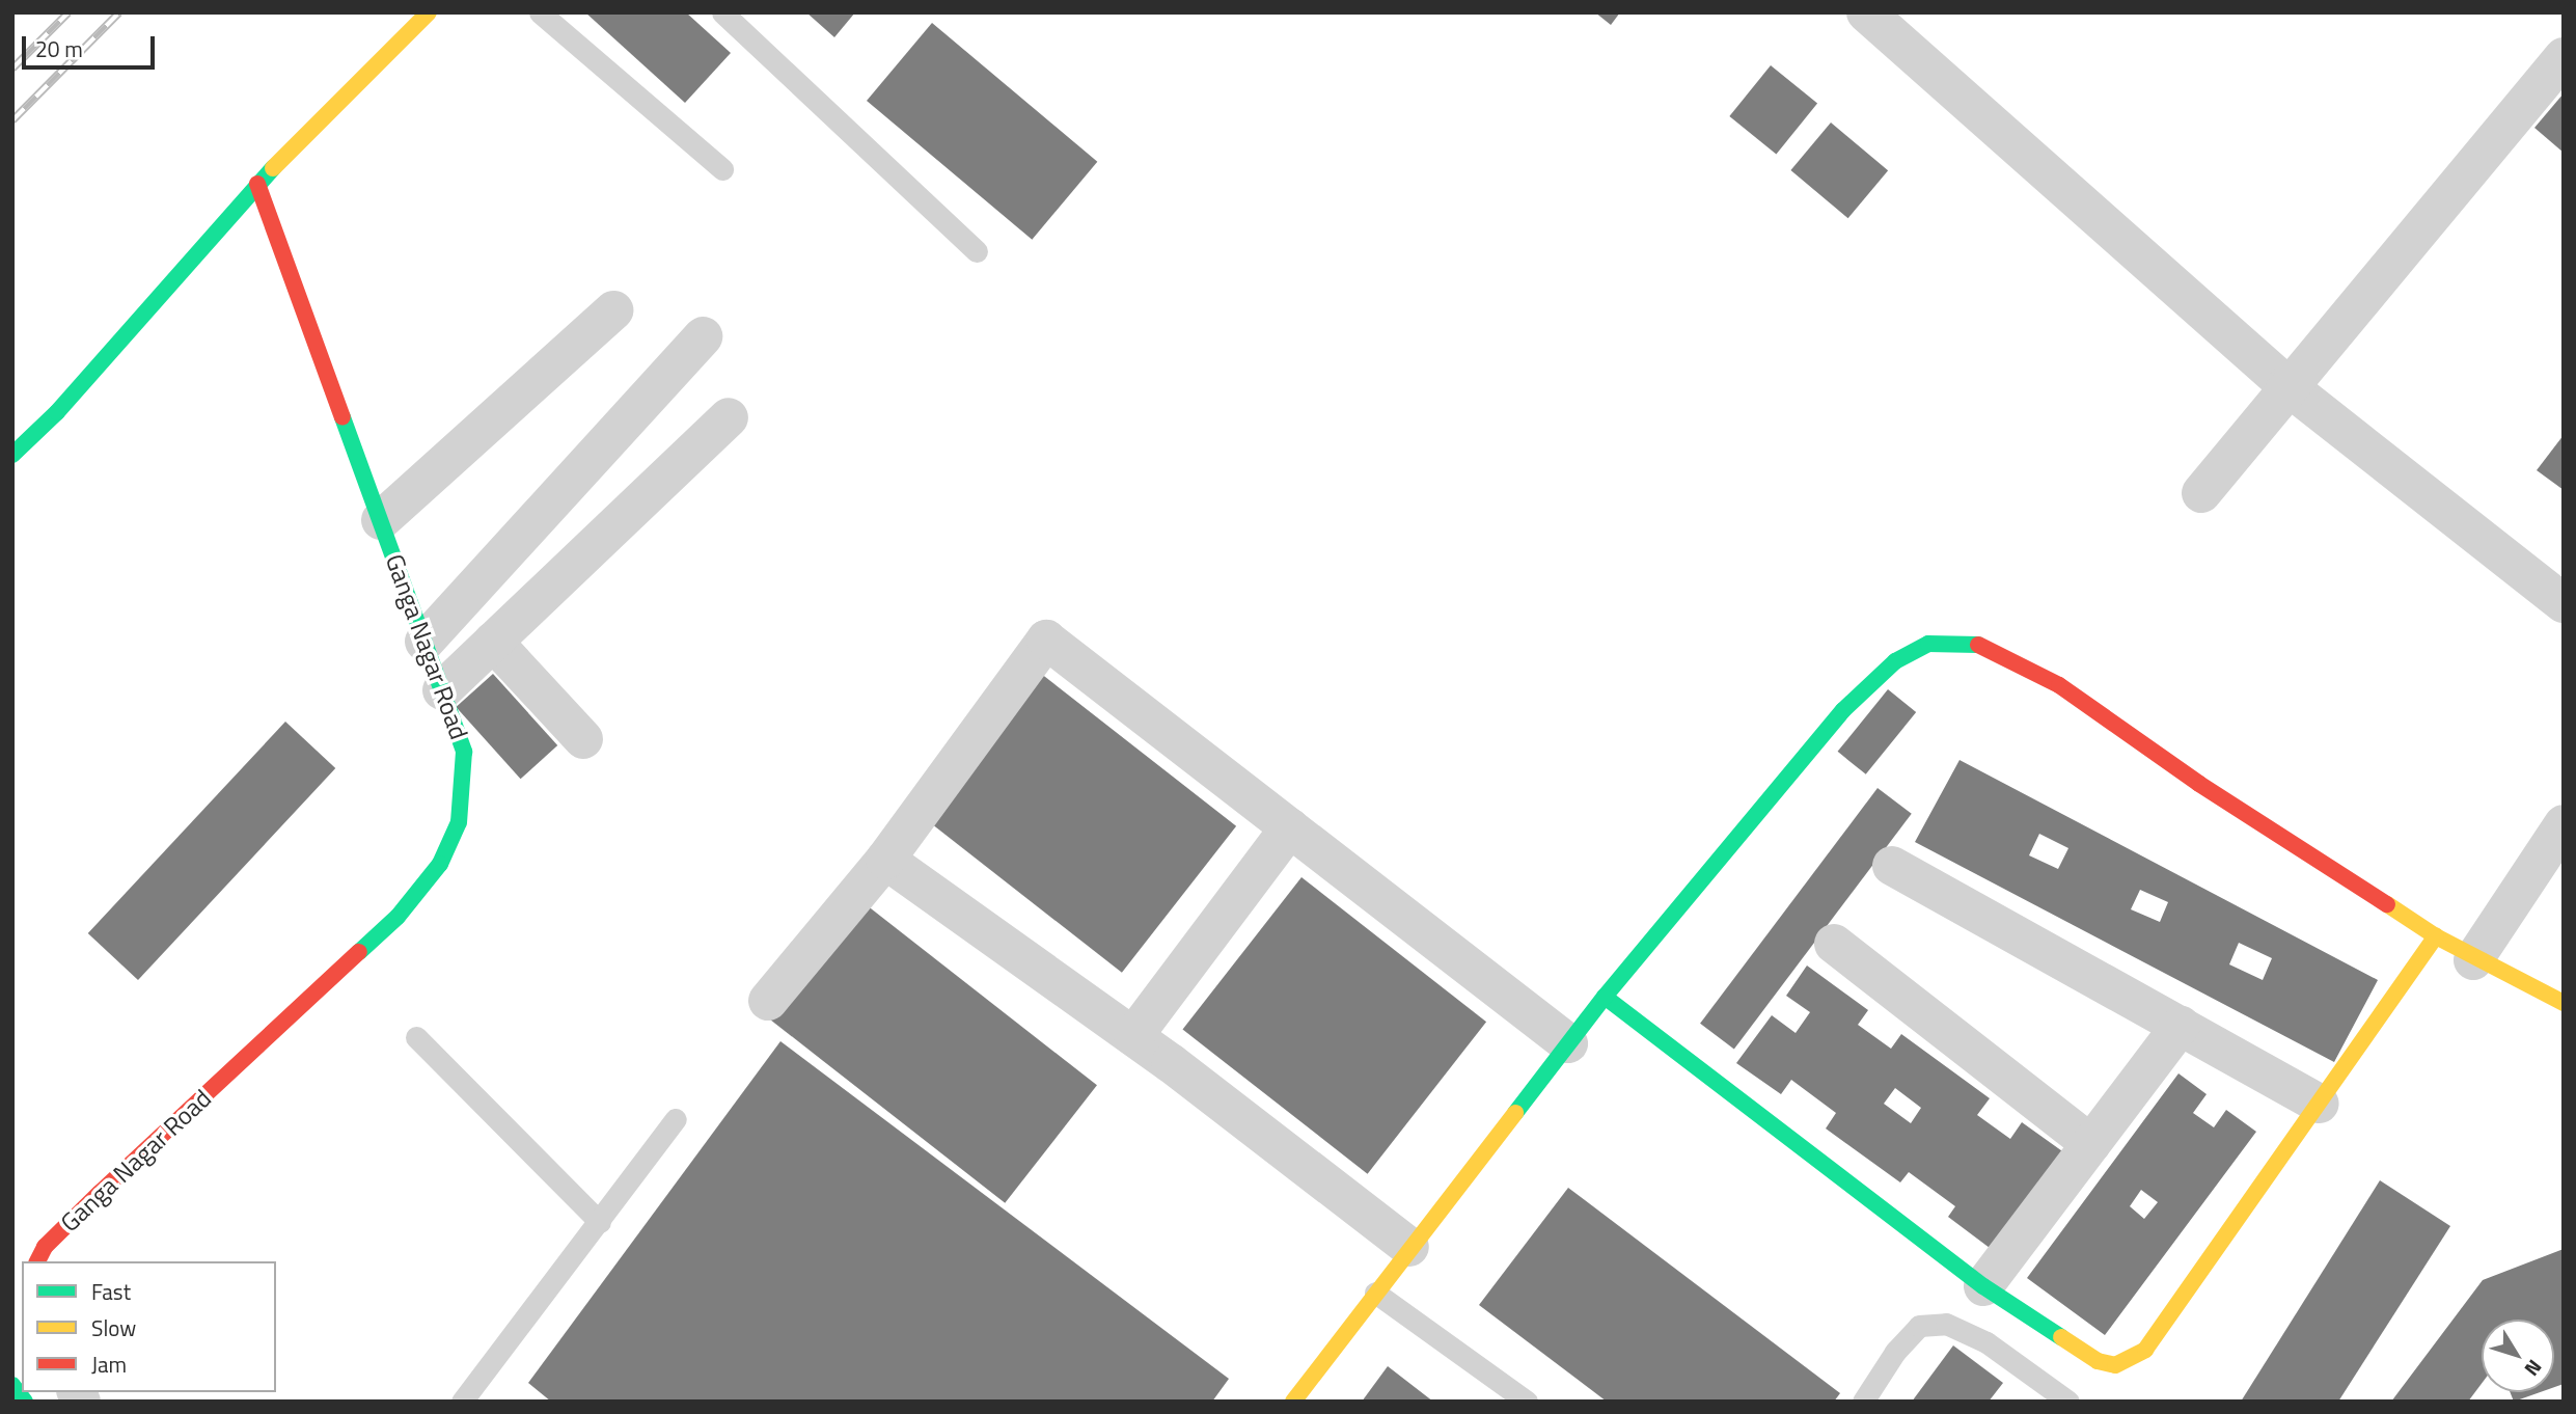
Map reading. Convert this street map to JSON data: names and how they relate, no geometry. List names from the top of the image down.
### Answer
{
  "streets": {
    "street": ["Ganga Nagar Road"]
  },
  "legend": ["Fast", "Slow", "Jam"],
  "scale_bar": "20 m",
  "north": "bottom right"
}
